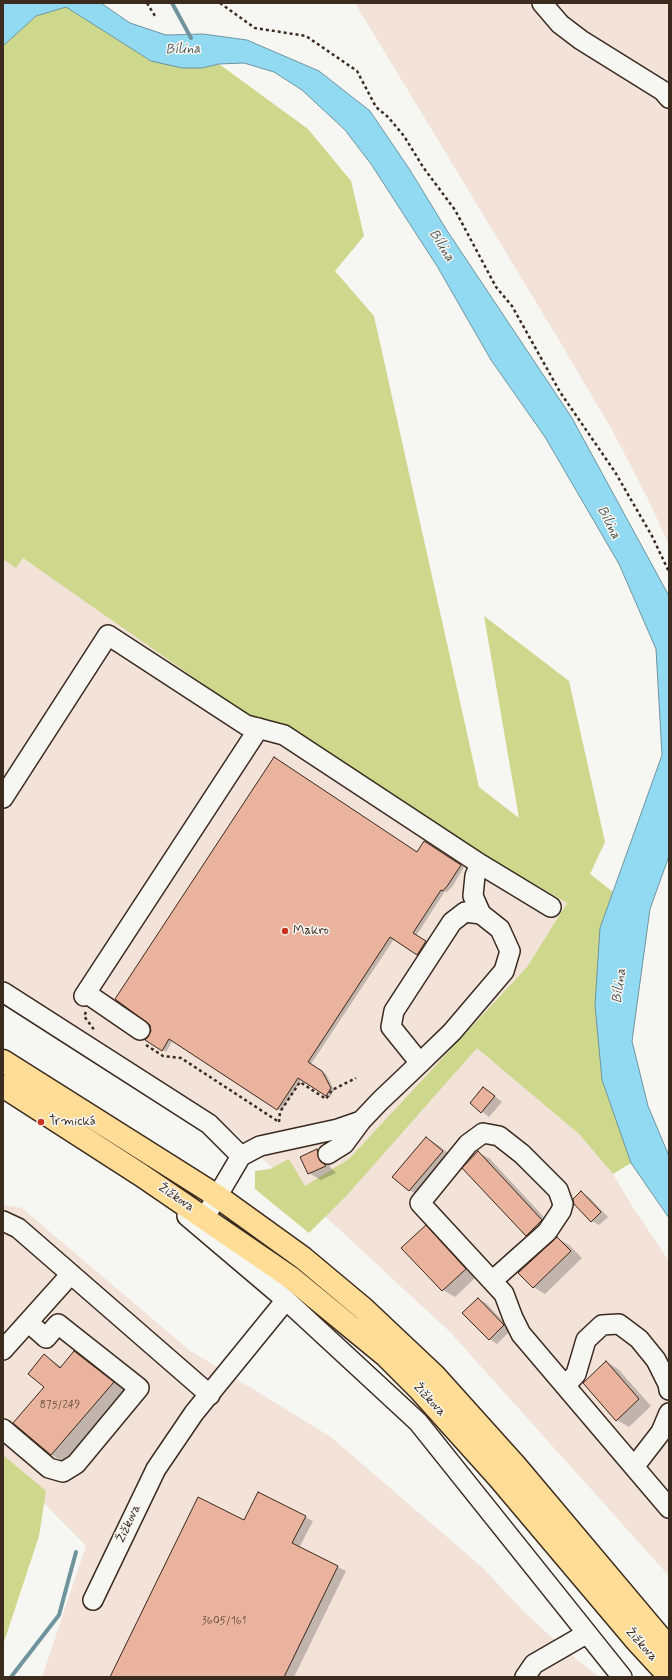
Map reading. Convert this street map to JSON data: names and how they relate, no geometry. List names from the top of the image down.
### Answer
{
  "streets": {
    "main road": ["Žižkova"]
  },
  "water": ["Bílina"],
  "places": ["Makro", "Trmická"],
  "house_numbers": ["875/249", "3605/161"]
}
